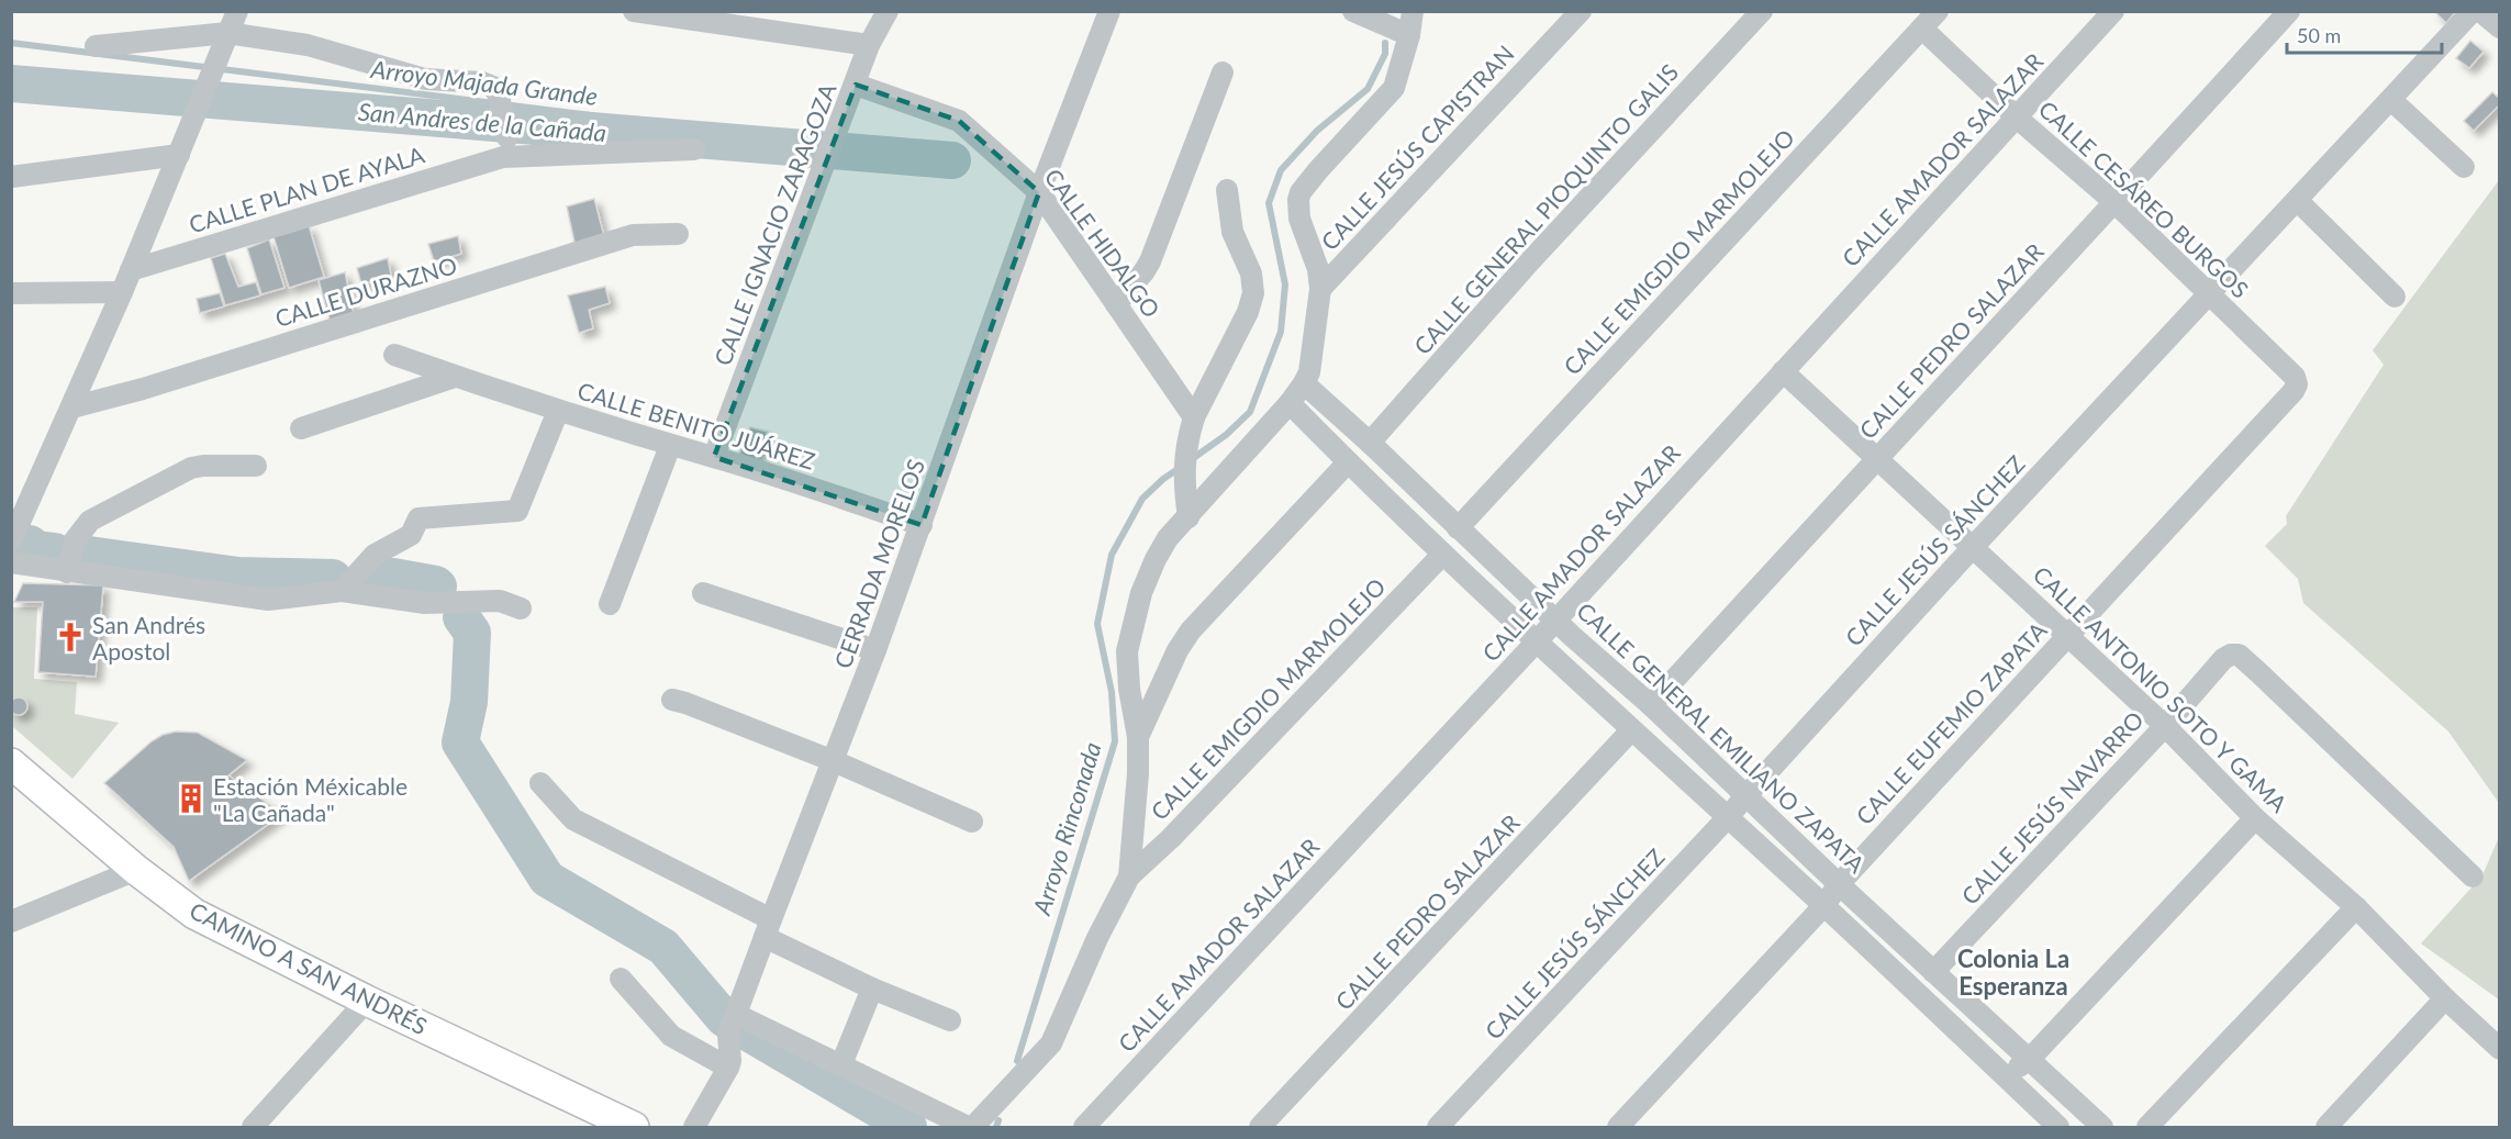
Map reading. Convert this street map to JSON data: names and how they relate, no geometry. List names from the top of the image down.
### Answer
{
  "streets": {
    "street": [
      "CALLE JESÚS CAPISTRAN",
      "CALLE AMADOR SALAZAR",
      "CALLE PLAN DE AYALA",
      "CALLE CESÁREO BURGOS",
      "CALLE GENERAL PIOQUINTO GALIS",
      "CALLE IGNACIO ZARAGOZA",
      "CALLE HIDALGO",
      "CALLE EMIGDIO MARMOLEJO",
      "CALLE DURAZNO",
      "CALLE PEDRO SALAZAR",
      "CALLE BENITO JUÁREZ",
      "CALLE JESÚS SÁNCHEZ",
      "CERRADA MORELOS",
      "CALLE ANTONIO SOTO Y GAMA",
      "CALLE EUFEMIO ZAPATA",
      "CALLE GENERAL EMILIANO ZAPATA",
      "CALLE JESÚS NAVARRO",
      "CAMINO A SAN ANDRÉS"
    ]
  },
  "crossings": [
    ["CALLE AMADOR SALAZAR", "CALLE CESÁREO BURGOS"],
    ["CALLE AMADOR SALAZAR", "CALLE ANTONIO SOTO Y GAMA"],
    ["CALLE AMADOR SALAZAR", "CALLE GENERAL EMILIANO ZAPATA"],
    ["CALLE CESÁREO BURGOS", "CALLE EMIGDIO MARMOLEJO"],
    ["CALLE CESÁREO BURGOS", "CALLE PEDRO SALAZAR"],
    ["CALLE CESÁREO BURGOS", "CALLE JESÚS SÁNCHEZ"],
    ["CALLE CESÁREO BURGOS", "CALLE EUFEMIO ZAPATA"],
    ["CALLE GENERAL PIOQUINTO GALIS", "CALLE GENERAL EMILIANO ZAPATA"],
    ["CALLE IGNACIO ZARAGOZA", "CALLE HIDALGO"],
    ["CALLE IGNACIO ZARAGOZA", "CALLE BENITO JUÁREZ"],
    ["CALLE HIDALGO", "CERRADA MORELOS"],
    ["CALLE EMIGDIO MARMOLEJO", "CALLE GENERAL EMILIANO ZAPATA"],
    ["CALLE PEDRO SALAZAR", "CALLE ANTONIO SOTO Y GAMA"],
    ["CALLE PEDRO SALAZAR", "CALLE GENERAL EMILIANO ZAPATA"],
    ["CALLE BENITO JUÁREZ", "CERRADA MORELOS"],
    ["CALLE JESÚS SÁNCHEZ", "CALLE ANTONIO SOTO Y GAMA"],
    ["CALLE JESÚS SÁNCHEZ", "CALLE GENERAL EMILIANO ZAPATA"],
    ["CALLE ANTONIO SOTO Y GAMA", "CALLE EUFEMIO ZAPATA"],
    ["CALLE ANTONIO SOTO Y GAMA", "CALLE JESÚS NAVARRO"],
    ["CALLE EUFEMIO ZAPATA", "CALLE GENERAL EMILIANO ZAPATA"],
    ["CALLE GENERAL EMILIANO ZAPATA", "CALLE JESÚS NAVARRO"]
  ],
  "districts": ["Colonia La Esperanza"],
  "water": ["Arroyo Majada Grande", "San Andres de la Cañada", "Arroyo Rinconada"],
  "places": {
    "church": ["San Andrés Apostol"],
    "building": ["Estación Méxicable \"La Cañada\""]
  },
  "scale_bar": "50 m"
}
